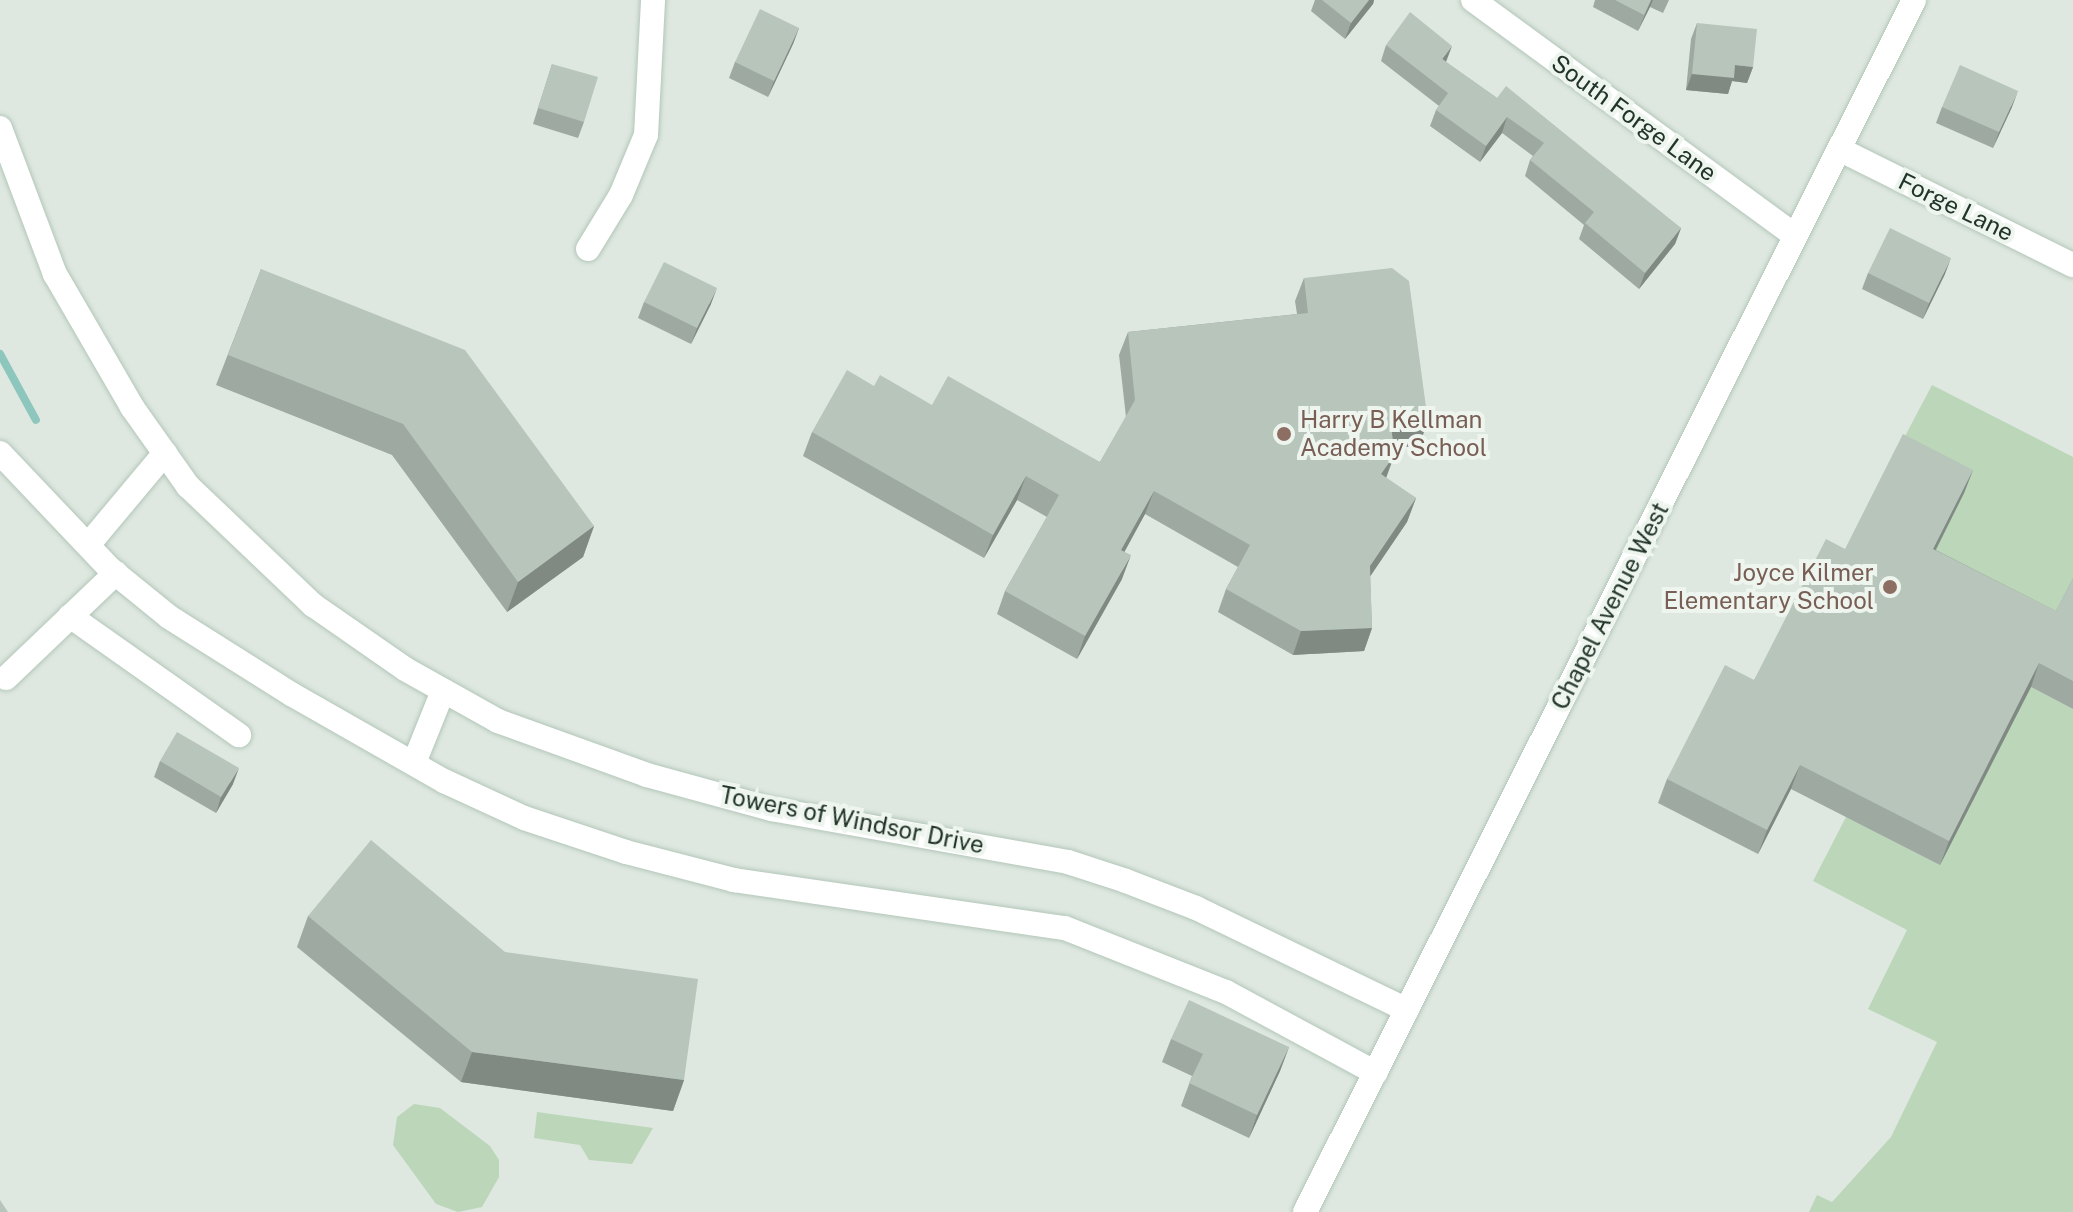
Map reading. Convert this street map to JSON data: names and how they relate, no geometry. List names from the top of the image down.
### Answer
{
  "streets": {
    "street": [
      "South Forge Lane",
      "Forge Lane",
      "Chapel Avenue West",
      "Towers of Windsor Drive"
    ]
  },
  "crossings": [
    ["South Forge Lane", "Chapel Avenue West"],
    ["Forge Lane", "Chapel Avenue West"],
    ["Chapel Avenue West", "Towers of Windsor Drive"]
  ],
  "places": ["Harry B Kellman Academy School", "Joyce Kilmer Elementary School"]
}
